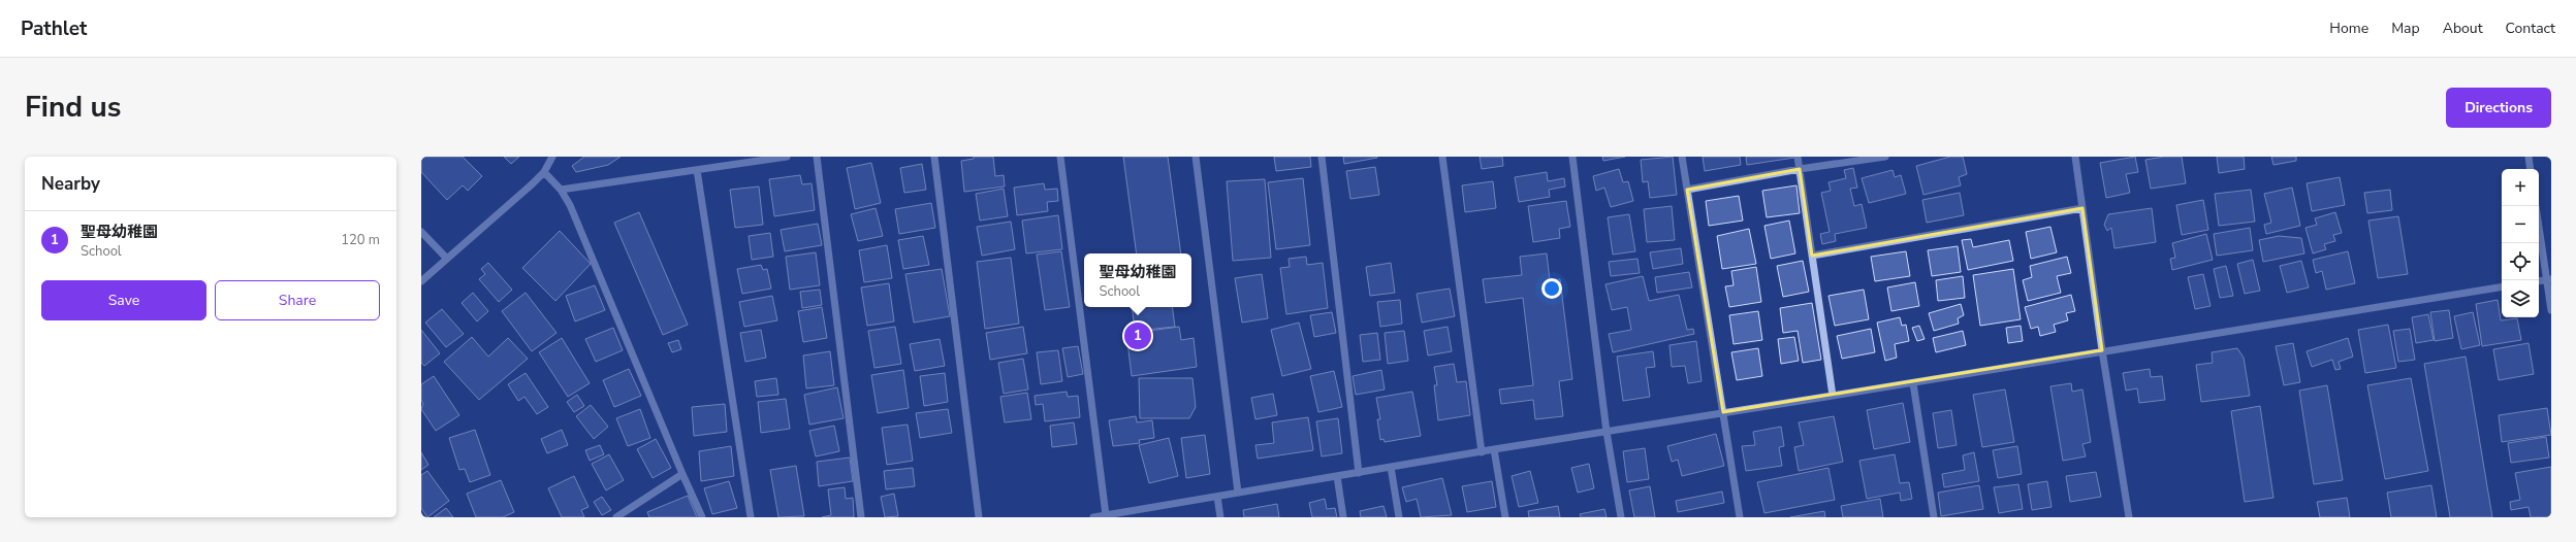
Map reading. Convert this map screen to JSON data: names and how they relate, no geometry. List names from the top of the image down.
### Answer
{
  "page": {
    "header": "Pathlet",
    "nav": [
      "Home",
      "Map",
      "About",
      "Contact"
    ],
    "title": "Find us",
    "buttons": [
      "Directions",
      ["Save", "Share"]
    ],
    "heading": "Nearby",
    "map_buttons": ["+", "−"],
    "list": [
      {
        "mark": "1",
        "name": "聖母幼稚園",
        "note": "School",
        "value": "120 m"
      }
    ],
    "popup": ["聖母幼稚園", "School"],
    "pins": "1"
  }
}
